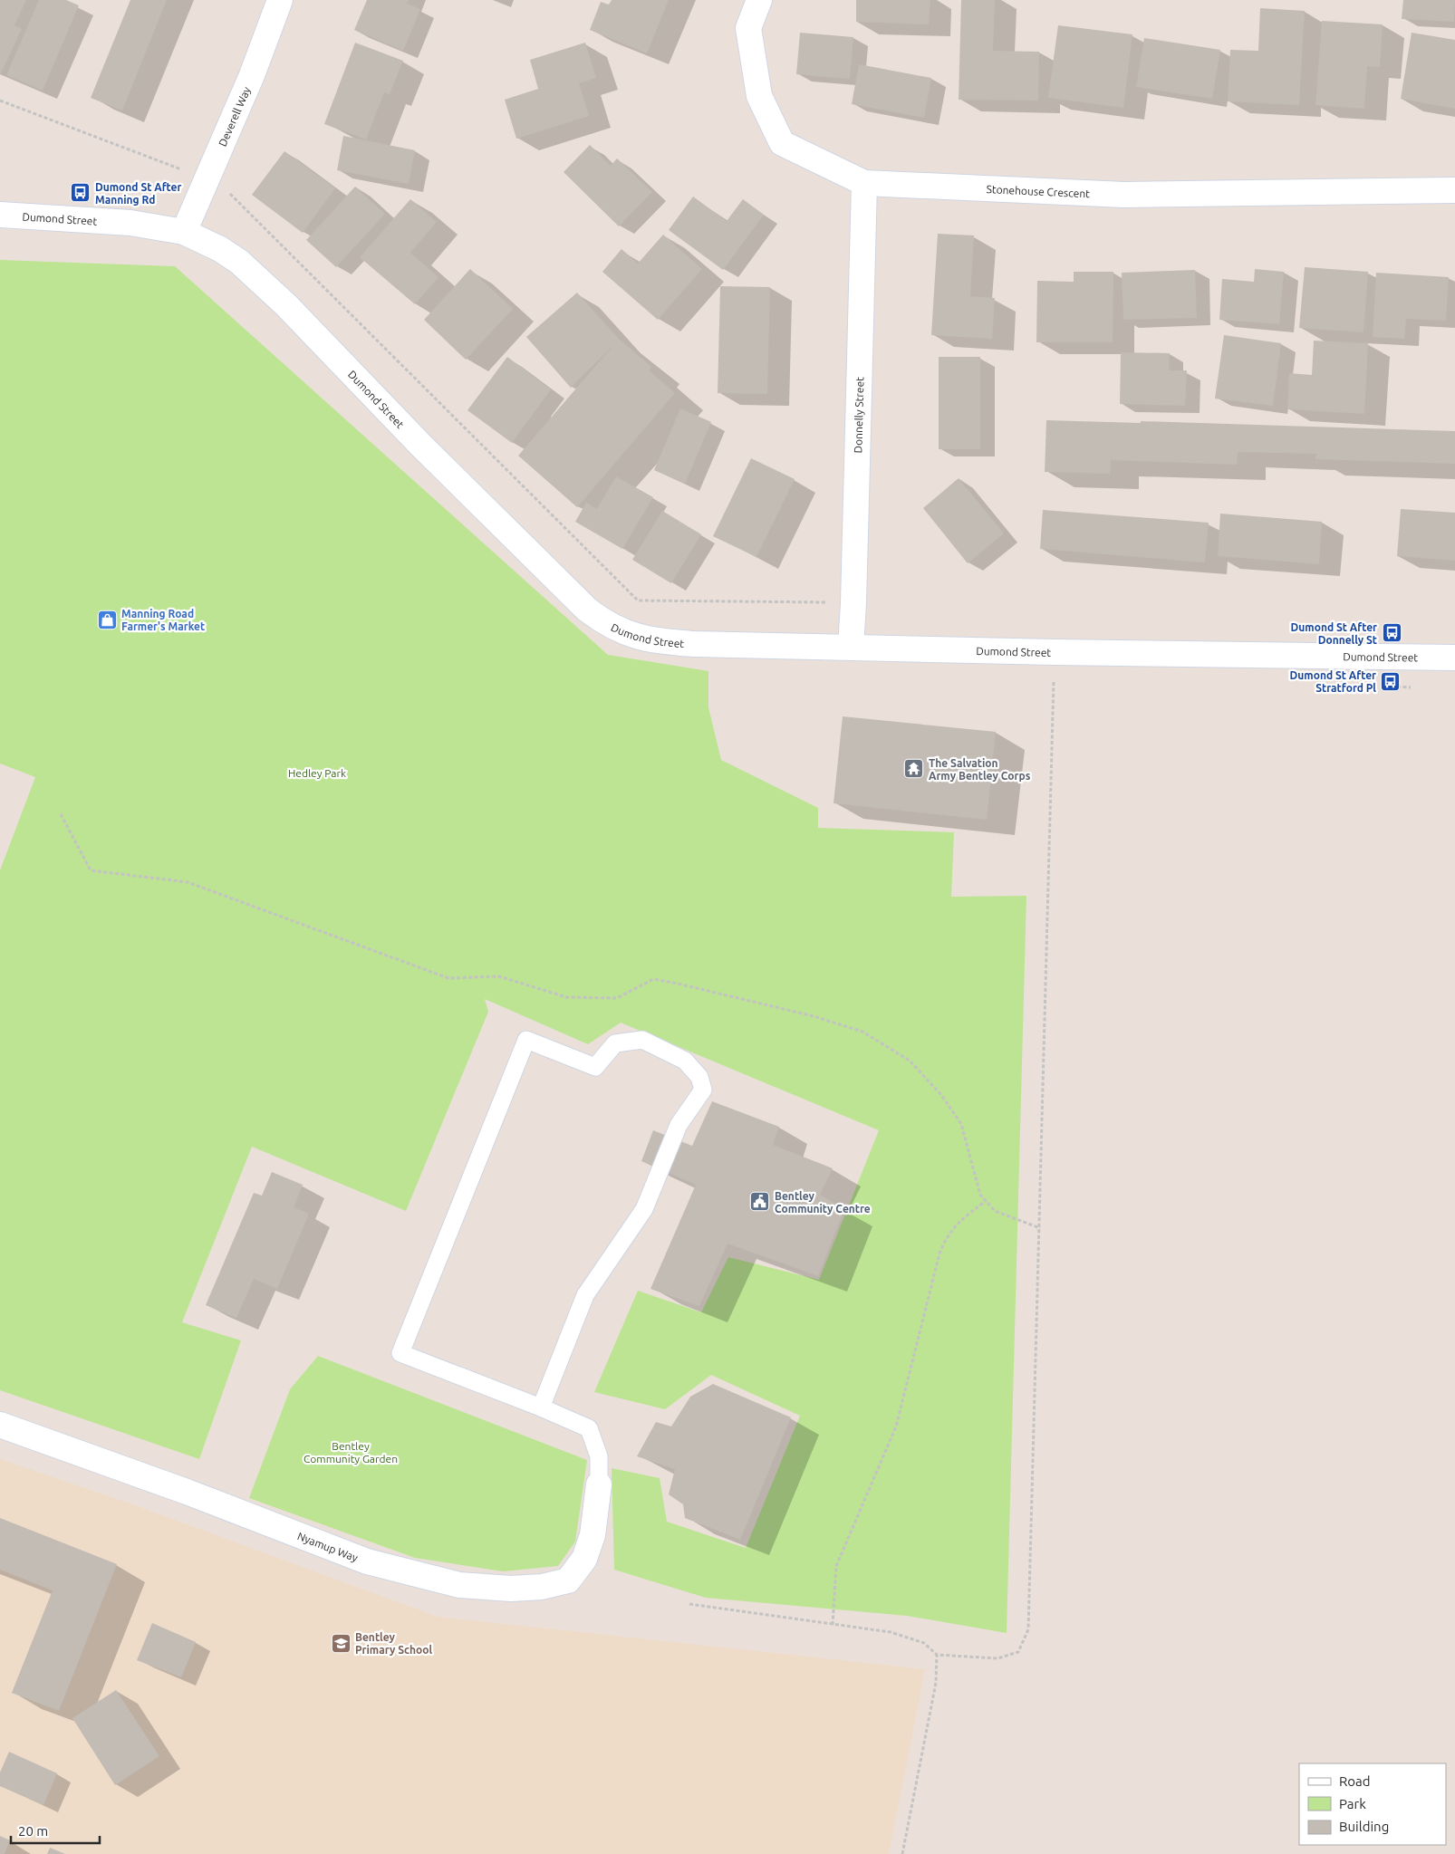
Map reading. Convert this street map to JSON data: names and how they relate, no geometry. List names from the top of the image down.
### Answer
{
  "streets": {
    "street": [
      "Deverell Way",
      "Stonehouse Crescent",
      "Dumond Street",
      "Donnelly Street",
      "Nyamup Way"
    ]
  },
  "crossings": [
    ["Deverell Way", "Dumond Street"],
    ["Stonehouse Crescent", "Donnelly Street"],
    ["Dumond Street", "Donnelly Street"]
  ],
  "parks": ["Hedley Park", "Bentley Community Garden"],
  "places": {
    "bus stop": ["Dumond St After Manning Rd", "Dumond St After Donnelly St", "Dumond St After Stratford Pl"],
    "shop": ["Manning Road Farmer's Market"],
    "temple": ["The Salvation Army Bentley Corps"],
    "public building": ["Bentley Community Centre"],
    "school or university": ["Bentley Primary School"]
  },
  "legend": ["Road", "Park", "Building"],
  "scale_bar": "20 m"
}
